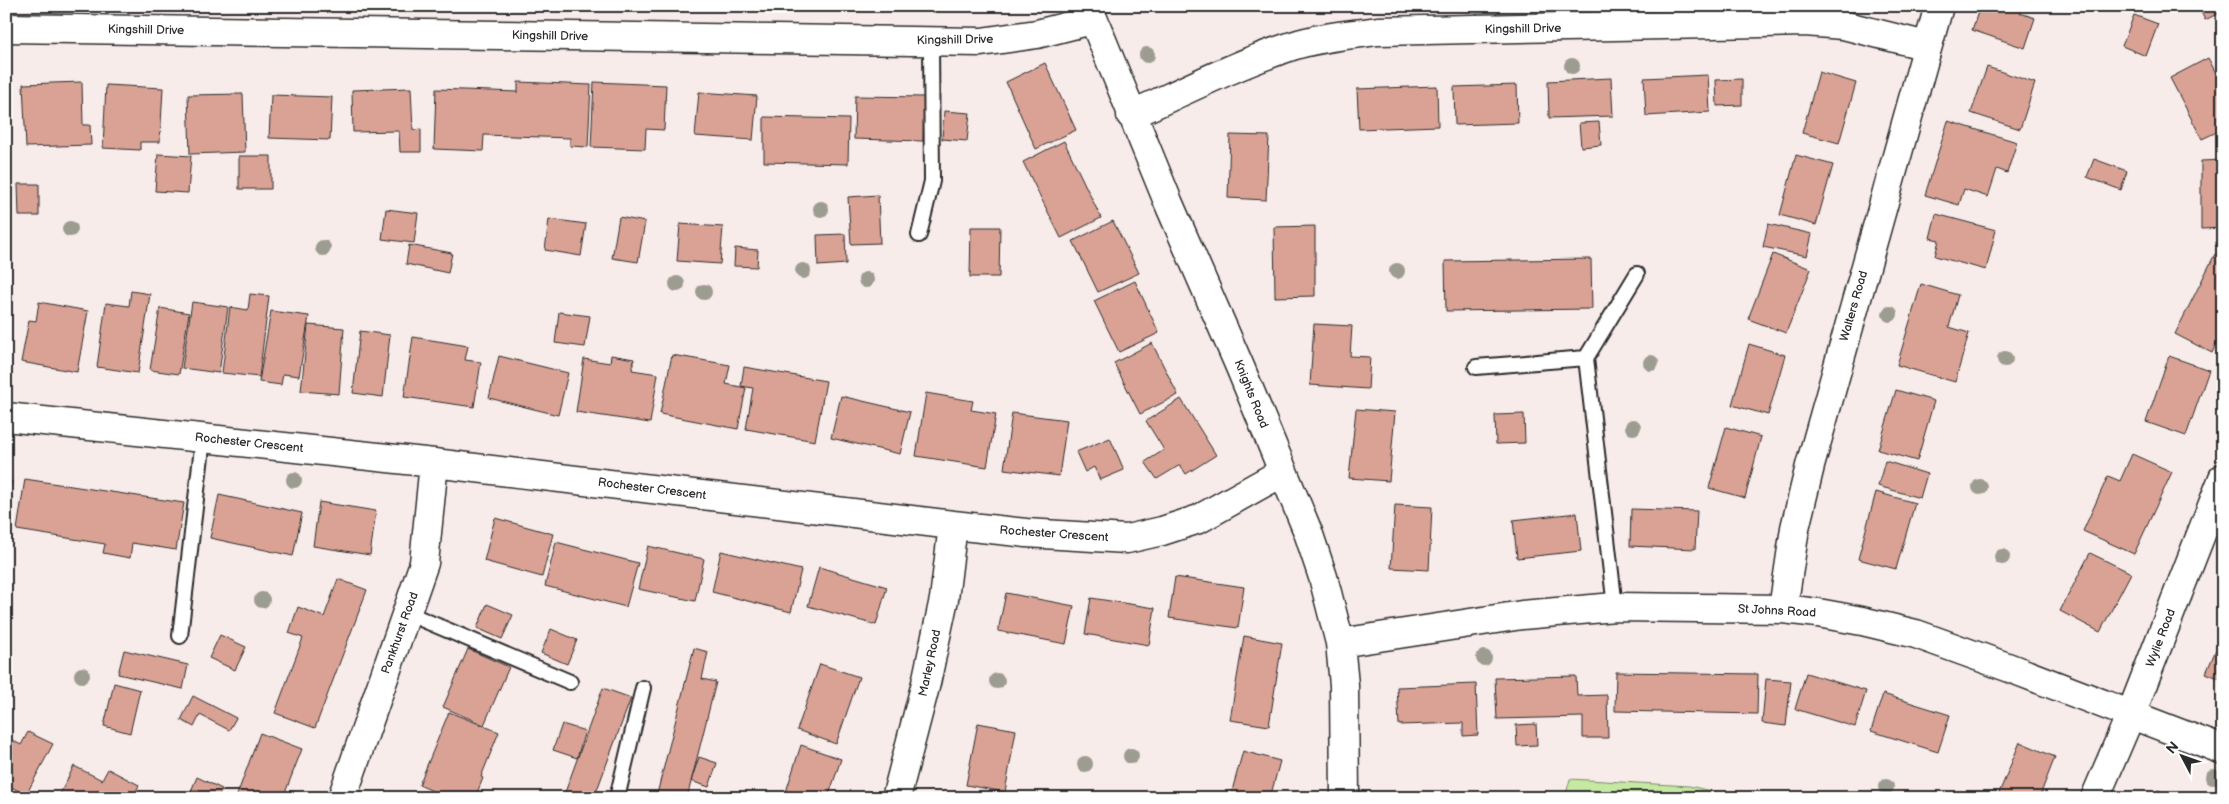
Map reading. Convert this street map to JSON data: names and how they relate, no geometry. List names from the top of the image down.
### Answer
{
  "streets": {
    "street": [
      "Kingshill Drive",
      "Walters Road",
      "Knights Road",
      "Rochester Crescent",
      "St Johns Road",
      "Pankhurst Road",
      "Wylie Road",
      "Marley Road"
    ]
  },
  "crossings": [
    ["Kingshill Drive", "Walters Road"],
    ["Kingshill Drive", "Knights Road"],
    ["Walters Road", "St Johns Road"],
    ["Knights Road", "Rochester Crescent"],
    ["Knights Road", "St Johns Road"],
    ["Rochester Crescent", "Pankhurst Road"],
    ["Rochester Crescent", "Marley Road"],
    ["St Johns Road", "Wylie Road"]
  ],
  "north": "top left"
}
